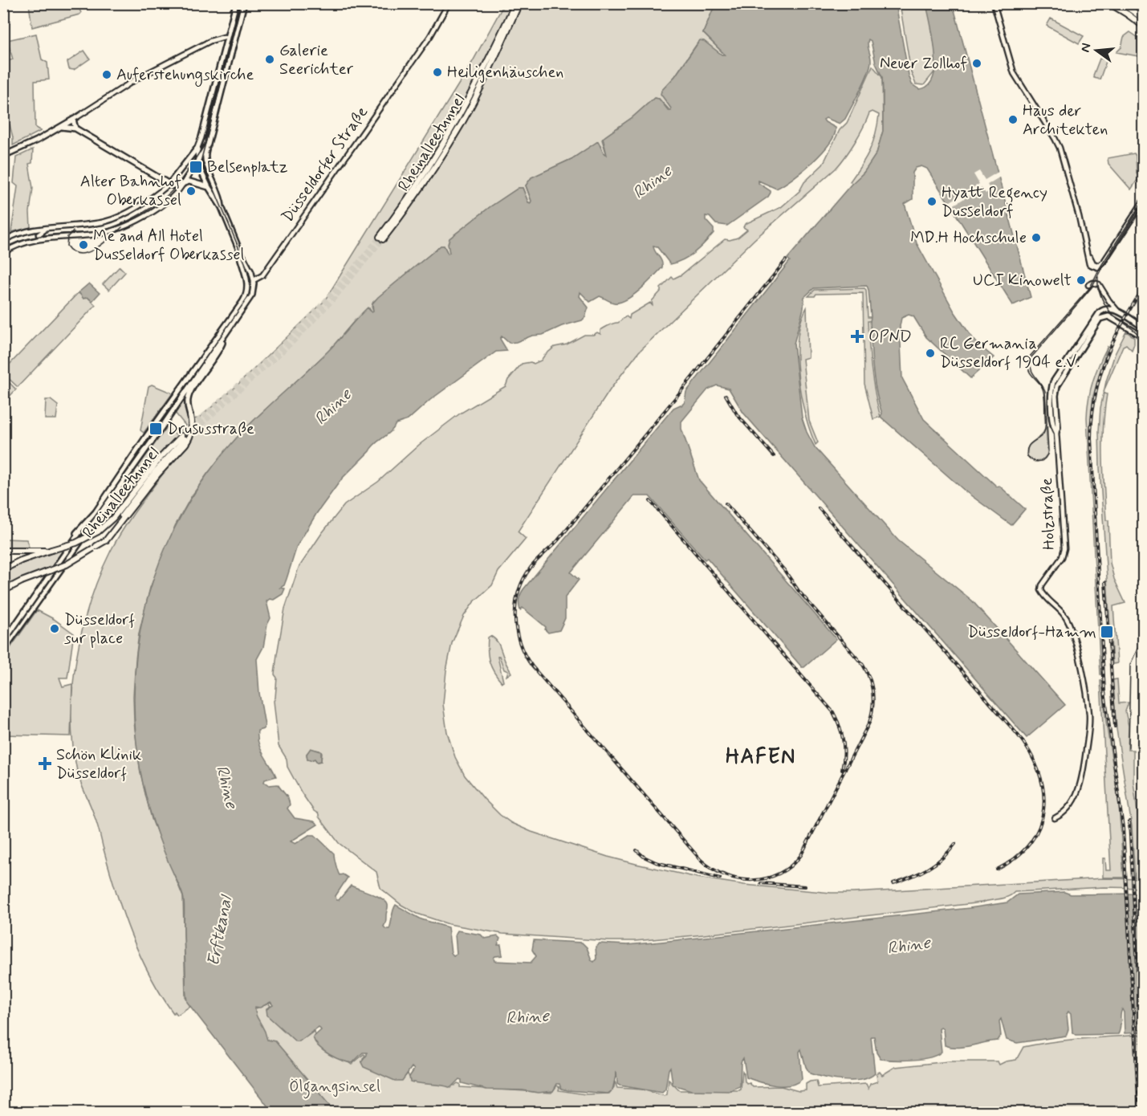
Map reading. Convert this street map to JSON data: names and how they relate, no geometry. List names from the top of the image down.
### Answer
{
  "streets": {
    "main road": ["Rheinalleetunnel", "Düsseldorfer Straße", "Holzstraße"]
  },
  "districts": ["HAFEN"],
  "water": ["Rhine", "Erftkanal"],
  "parks": ["Ölgangsinsel"],
  "places": {
    "other": [
      "Galerie Seerichter",
      "Neuer Zollhof",
      "Heiligenhäuschen",
      "Auferstehungskirche",
      "Haus der Architekten",
      "Alter Bahnhof Oberkassel",
      "Hyatt Regency Dusseldorf",
      "MD.H Hochschule",
      "Me and All Hotel Dusseldorf Oberkassel",
      "UCI Kinowelt",
      "RC Germania Düsseldorf 1904 e.V.",
      "Düsseldorf sur place"
    ],
    "transit": ["Belsenplatz", "Drususstraße", "Düsseldorf-Hamm"],
    "health": ["OPND", "Schön Klinik Düsseldorf"]
  },
  "north": "left"
}
